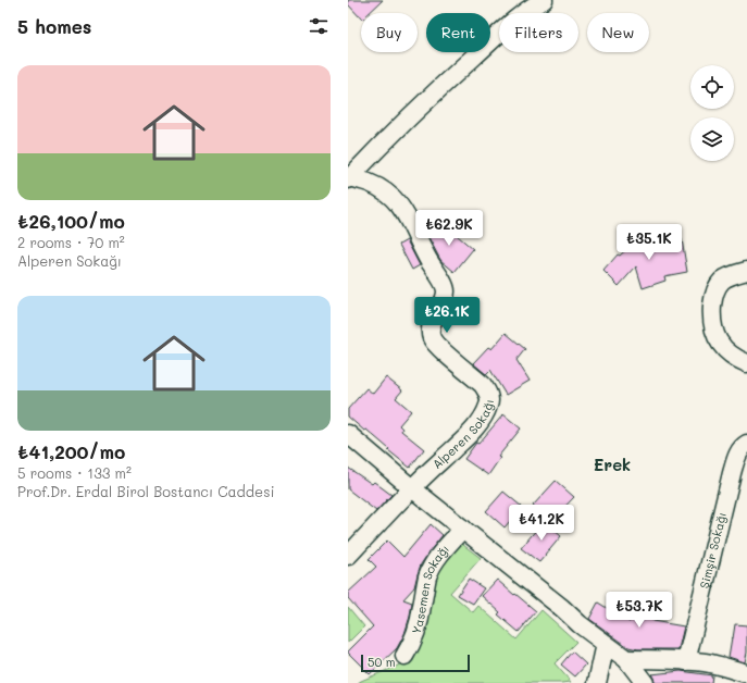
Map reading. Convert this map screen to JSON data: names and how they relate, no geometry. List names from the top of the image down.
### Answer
{
  "streets": {
    "street": ["Alperen Sokağı", "Şimşir Sokağı", "Yasemen Sokağı"]
  },
  "districts": ["Erek"],
  "scale_bar": "50 m",
  "page": {
    "heading": "5 homes",
    "chip": [
      "Buy",
      "Rent",
      "Filters",
      "New"
    ],
    "list": [
      {
        "name": "₺26,100/mo",
        "note": "2 rooms · 70 m² · Alperen Sokağı"
      },
      {
        "name": "₺41,200/mo",
        "note": "5 rooms · 133 m² · Prof.Dr. Erdal Birol Bostancı Caddesi"
      }
    ],
    "price": [
      "₺62.9K",
      "₺35.1K",
      "₺26.1K",
      "₺41.2K",
      "₺53.7K"
    ],
    "scale": "50 m"
  }
}
